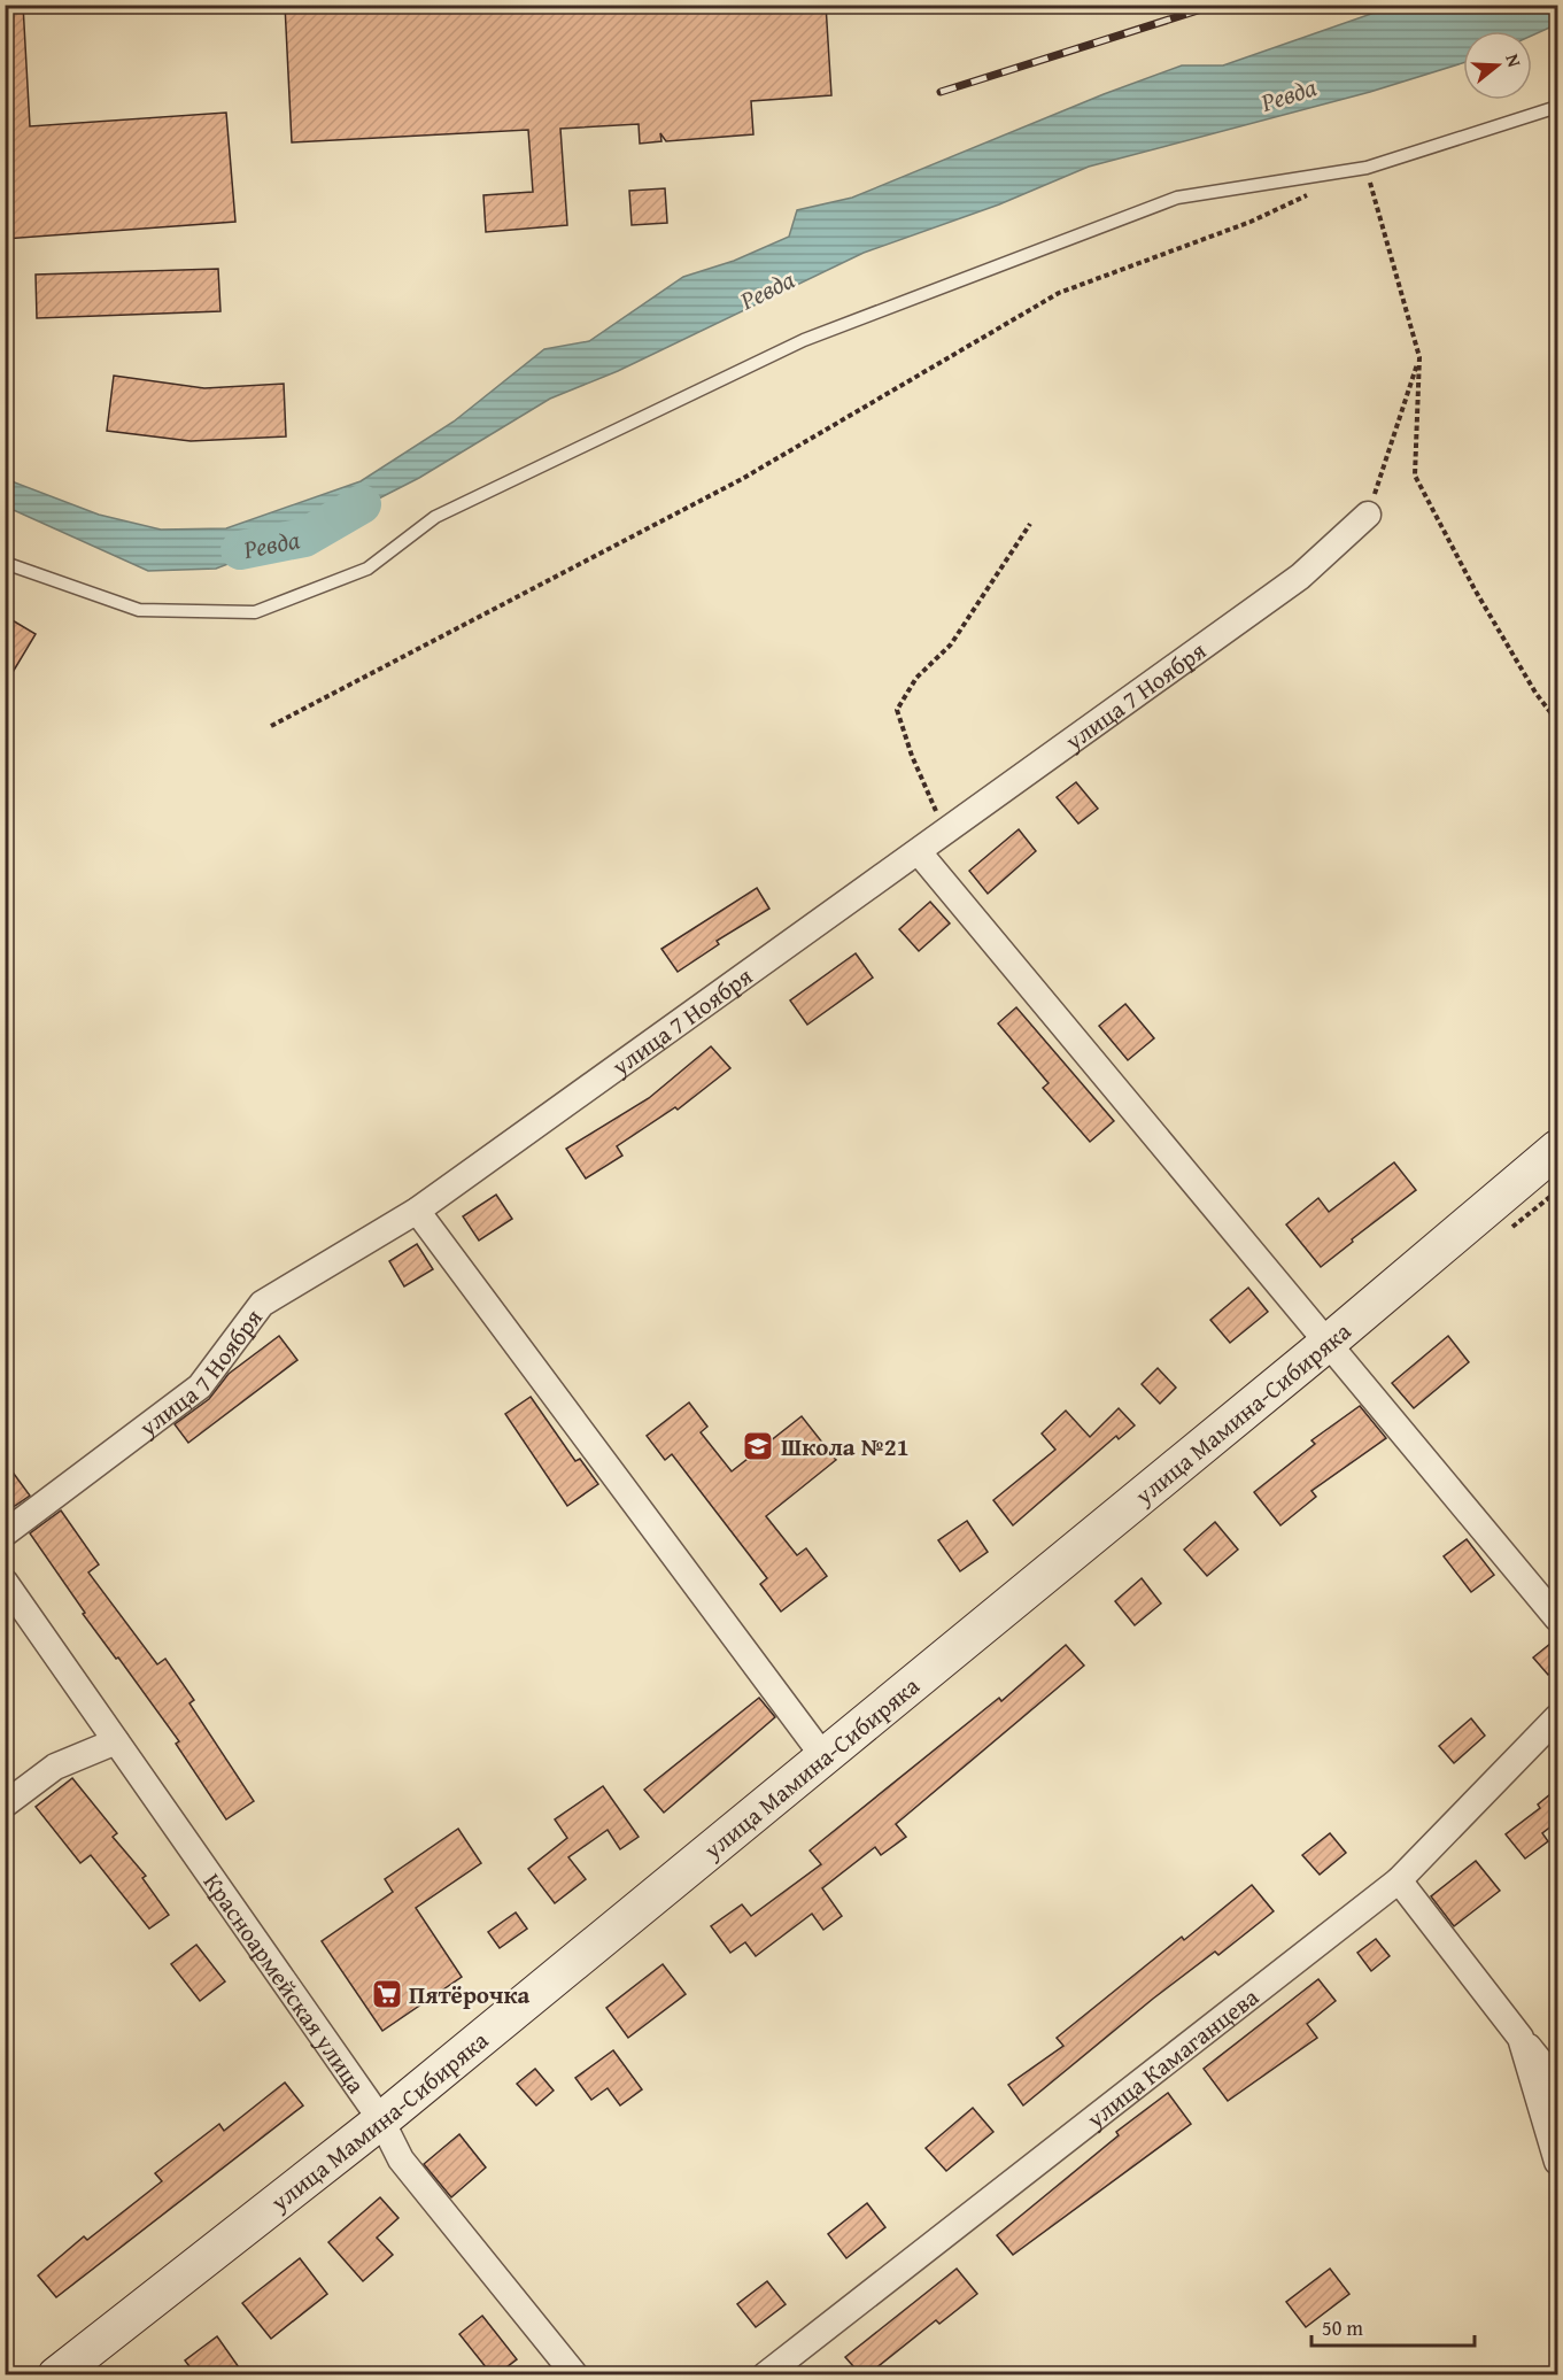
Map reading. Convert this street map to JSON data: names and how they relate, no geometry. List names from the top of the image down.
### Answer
{
  "streets": {
    "street": [
      "улица 7 Ноября",
      "улица Мамина-Сибиряка",
      "Красноармейская улица",
      "улица Камаганцева"
    ]
  },
  "crossings": [
    ["улица Мамина-Сибиряка", "Красноармейская улица"]
  ],
  "water": ["Ревда"],
  "places": {
    "school or university": ["Школа №21"],
    "supermarket": ["Пятёрочка"]
  },
  "scale_bar": "50 m",
  "north": "right"
}
